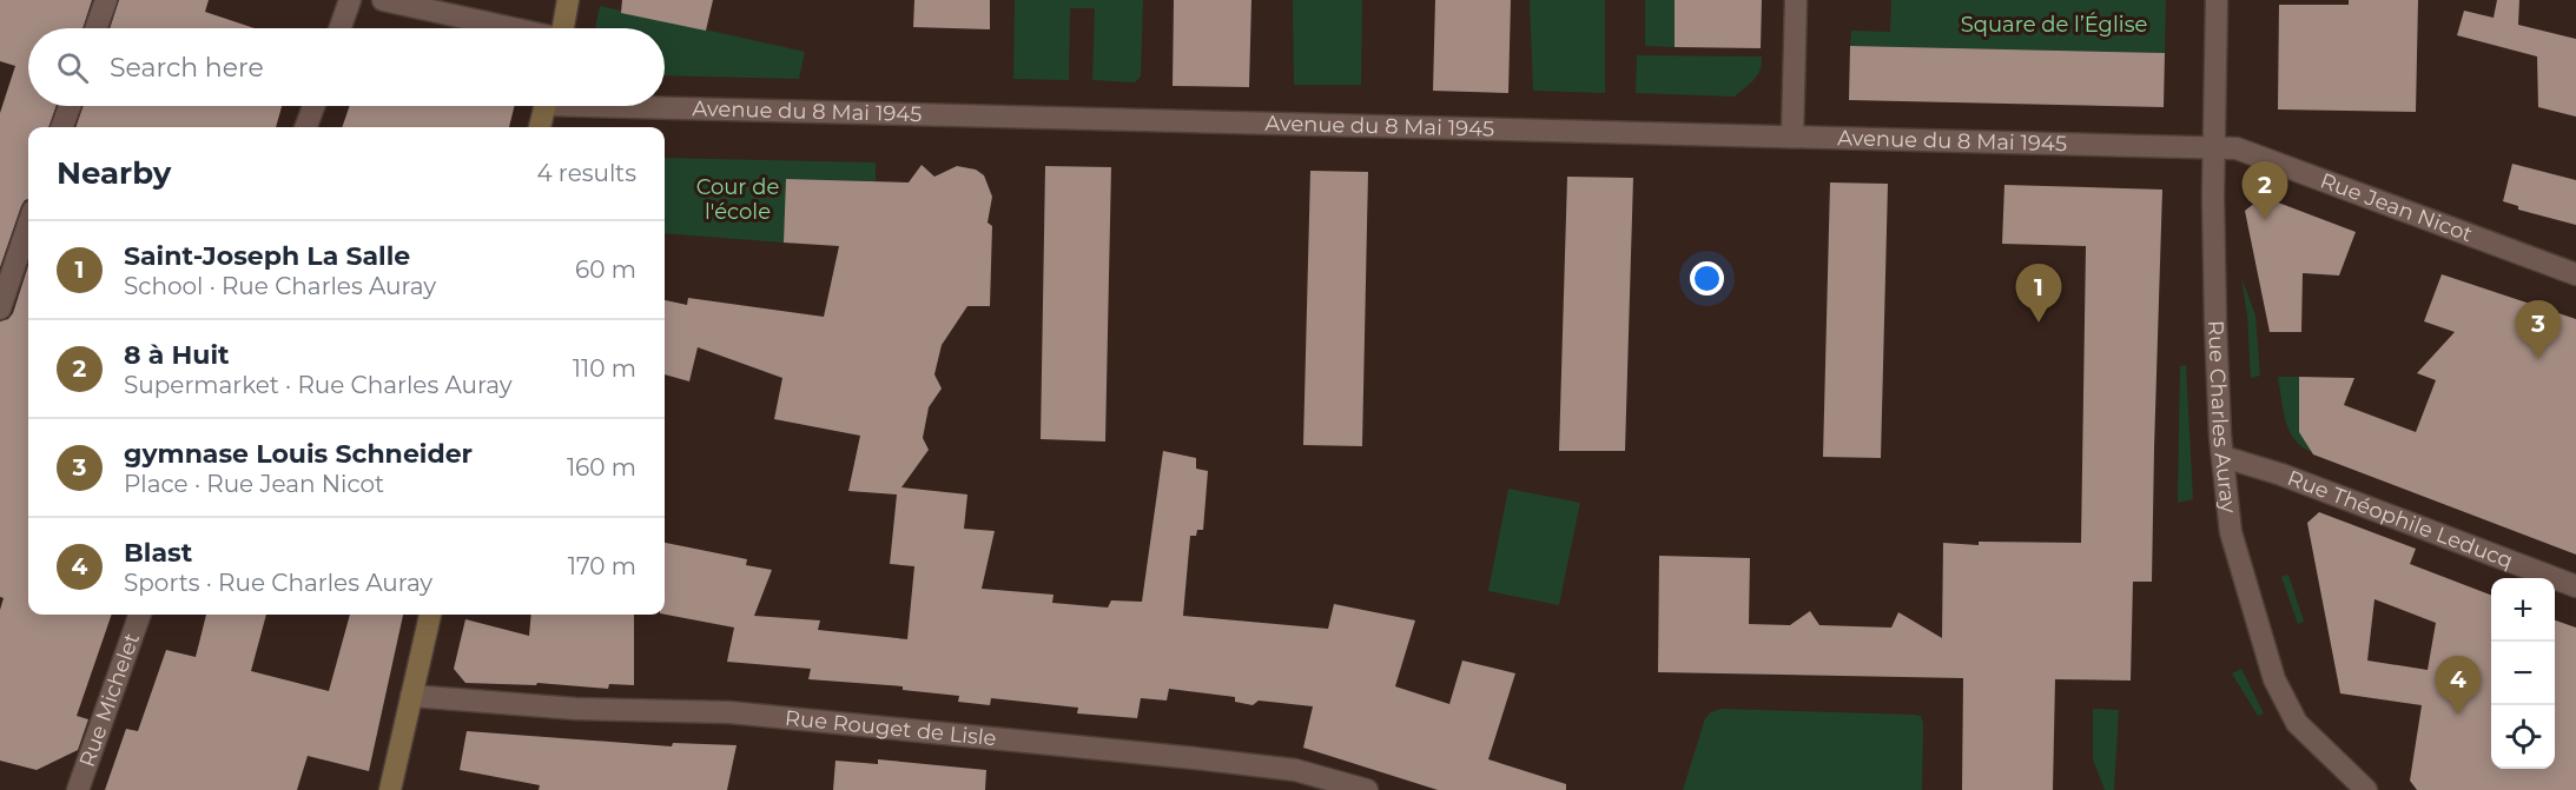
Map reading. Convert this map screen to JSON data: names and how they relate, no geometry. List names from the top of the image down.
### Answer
{
  "streets": {
    "street": [
      "Avenue du 8 Mai 1945",
      "Rue Jean Nicot",
      "Rue Charles Auray",
      "Rue Théophile Leducq",
      "Rue Michelet",
      "Rue Rouget de Lisle"
    ]
  },
  "crossings": [
    ["Avenue du 8 Mai 1945", "Rue Jean Nicot"],
    ["Avenue du 8 Mai 1945", "Rue Charles Auray"],
    ["Rue Jean Nicot", "Rue Charles Auray"],
    ["Rue Charles Auray", "Rue Théophile Leducq"]
  ],
  "parks": ["Square de l’Église", "Cour de l'école"],
  "page": {
    "search": "Search here",
    "heading": ["Nearby", "4 results"],
    "pins": [
      "2",
      "1",
      "3",
      "4"
    ],
    "list": [
      {
        "mark": "1",
        "name": "Saint-Joseph La Salle",
        "note": "School · Rue Charles Auray",
        "value": "60 m"
      },
      {
        "mark": "2",
        "name": "8 à Huit",
        "note": "Supermarket · Rue Charles Auray",
        "value": "110 m"
      },
      {
        "mark": "3",
        "name": "gymnase Louis Schneider",
        "note": "Place · Rue Jean Nicot",
        "value": "160 m"
      },
      {
        "mark": "4",
        "name": "Blast",
        "note": "Sports · Rue Charles Auray",
        "value": "170 m"
      }
    ],
    "map_buttons": ["+", "−"]
  }
}
